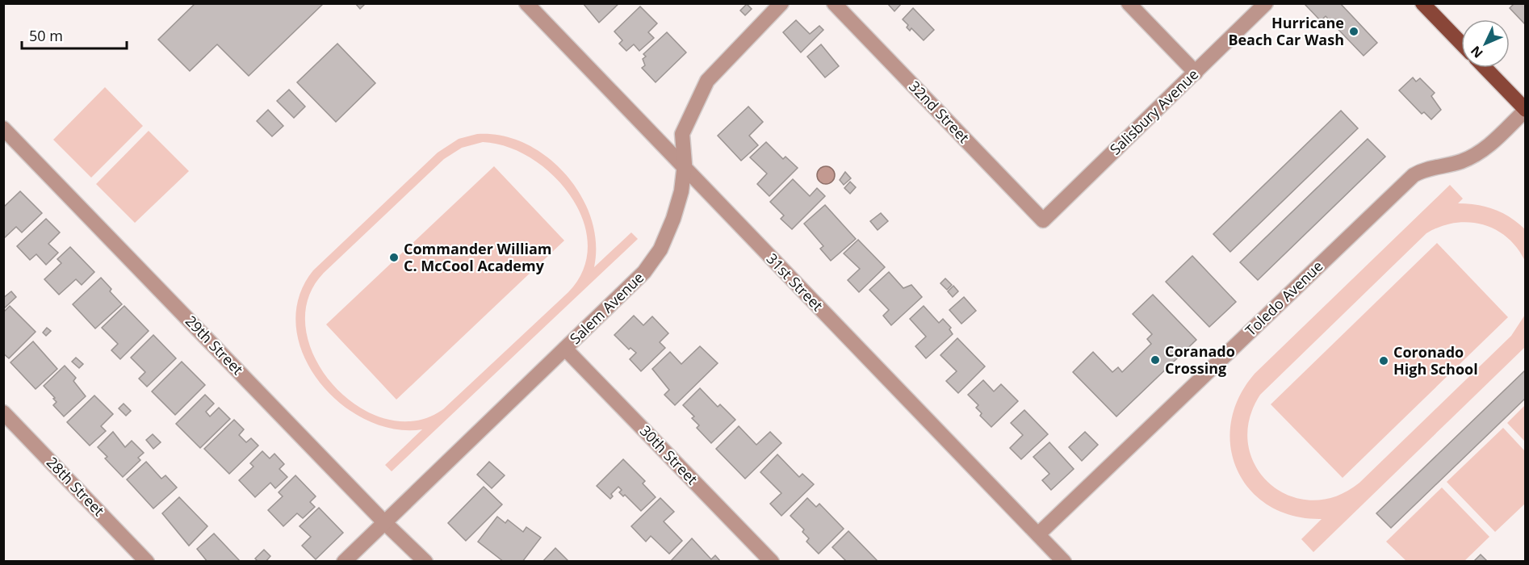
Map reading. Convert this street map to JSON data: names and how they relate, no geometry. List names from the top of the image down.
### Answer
{
  "streets": {
    "street": [
      "32nd Street",
      "Salisbury Avenue",
      "31st Street",
      "Toledo Avenue",
      "Salem Avenue",
      "29th Street",
      "30th Street",
      "28th Street"
    ]
  },
  "crossings": [
    ["32nd Street", "Salisbury Avenue"],
    ["31st Street", "Toledo Avenue"],
    ["31st Street", "Salem Avenue"],
    ["Salem Avenue", "29th Street"],
    ["Salem Avenue", "30th Street"]
  ],
  "places": [
    "Hurricane Beach Car Wash",
    "Commander William C. McCool Academy",
    "Coranado Crossing",
    "Coronado High School"
  ],
  "scale_bar": "50 m",
  "north": "bottom left"
}
